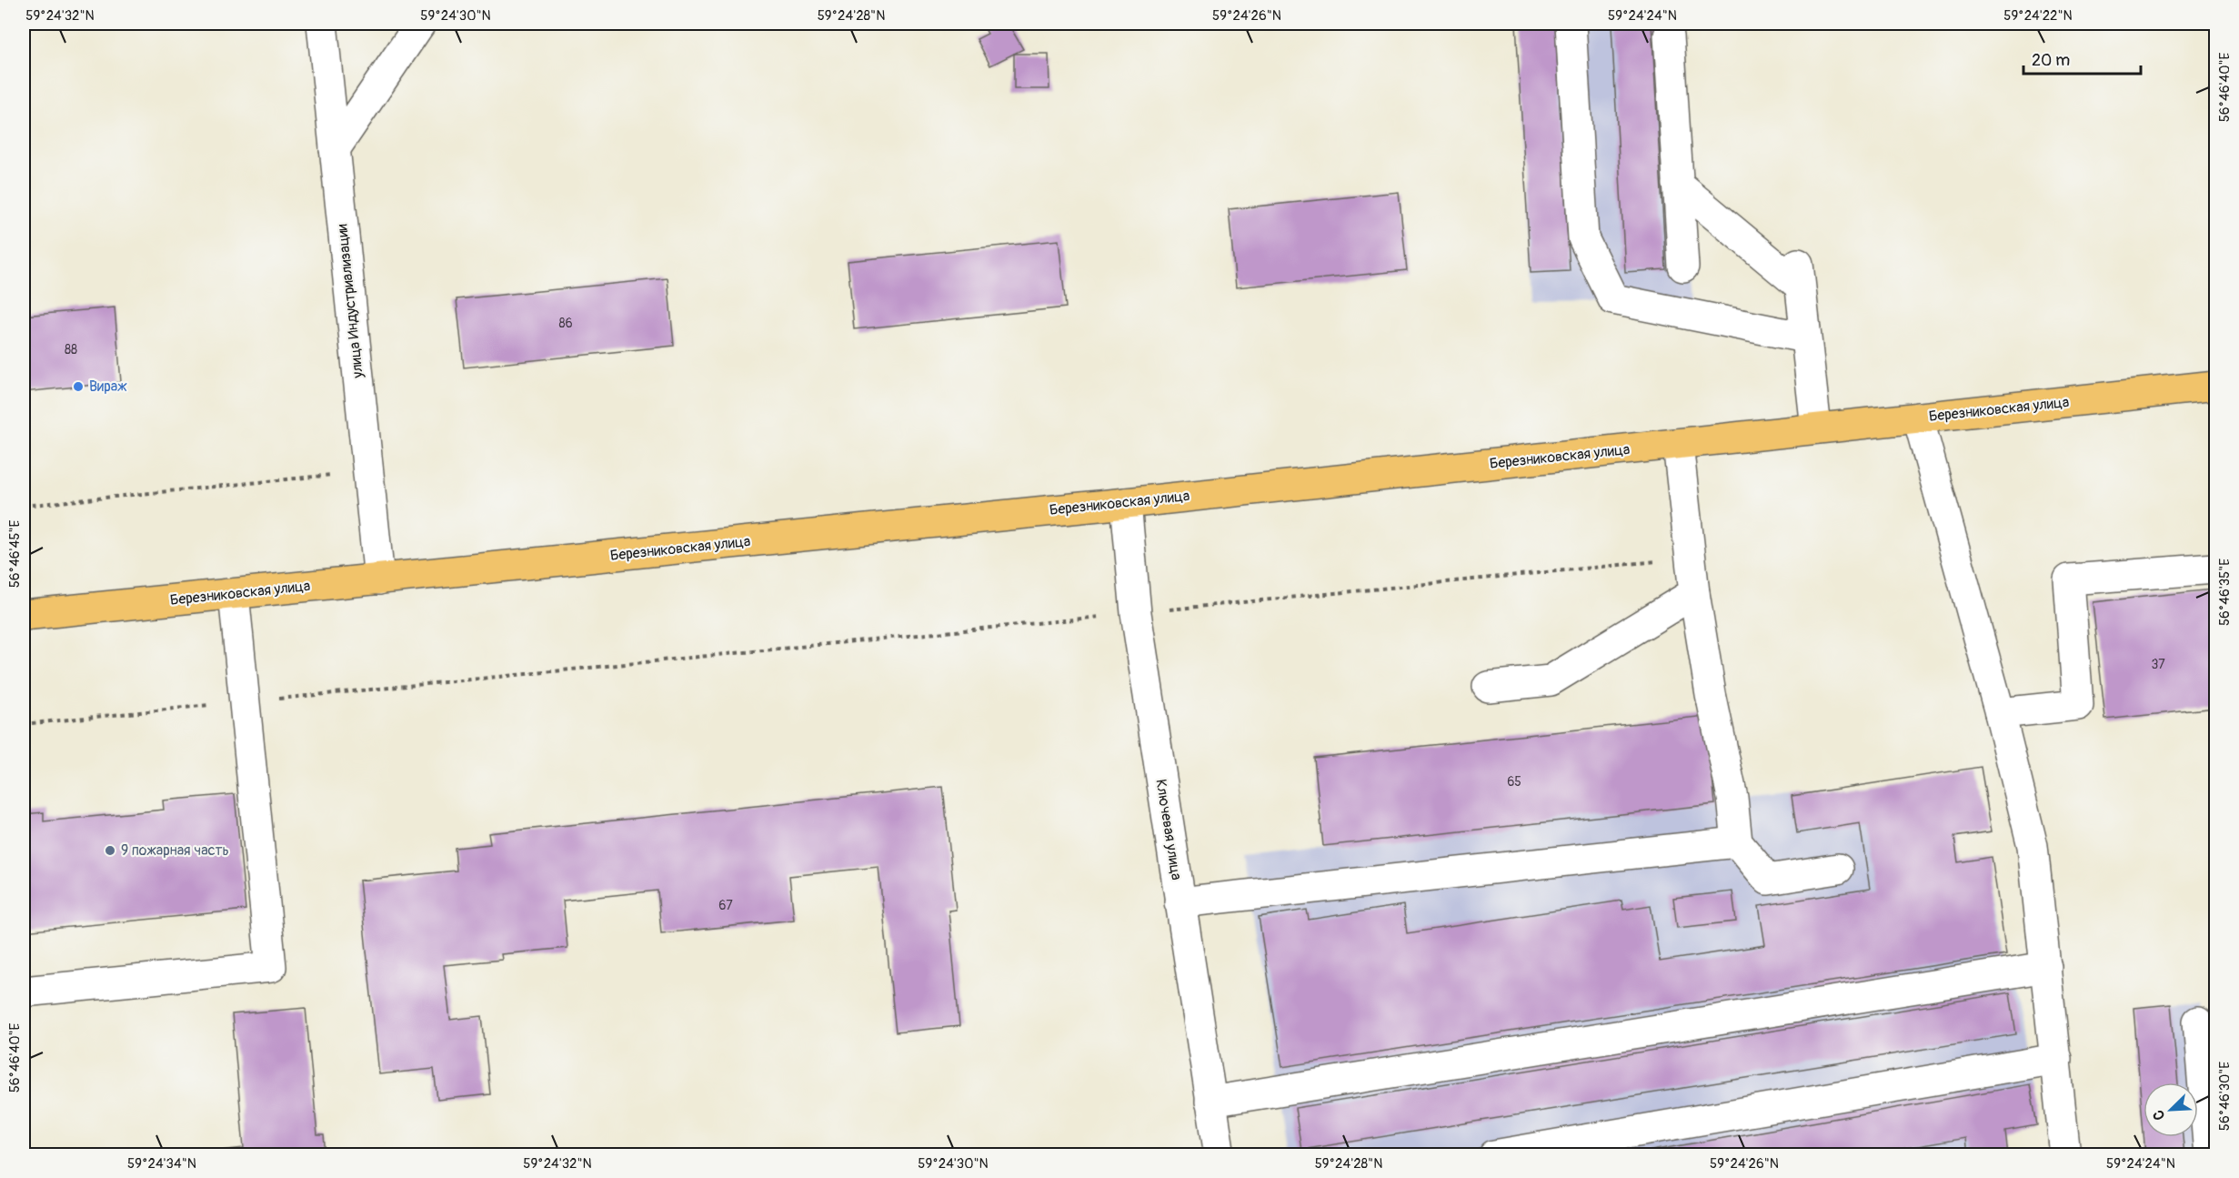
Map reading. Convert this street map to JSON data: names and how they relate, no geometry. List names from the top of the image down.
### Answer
{
  "streets": {
    "main road": ["Березниковская улица"],
    "street": ["улица Индустриализации", "Ключевая улица"]
  },
  "crossings": [
    ["улица Индустриализации", "Березниковская улица"],
    ["Березниковская улица", "Ключевая улица"]
  ],
  "places": ["Вираж", "9 пожарная часть"],
  "house_numbers": [
    "86",
    "88",
    "37",
    "65",
    "67"
  ],
  "scale_bar": "20 m",
  "north": "bottom left",
  "coordinates": [
    "59°24'32\"N",
    "59°24'30\"N",
    "59°24'28\"N",
    "59°24'26\"N",
    "59°24'24\"N",
    "59°24'22\"N",
    "56°46'40\"E",
    "56°46'45\"E",
    "56°46'35\"E",
    "56°46'30\"E",
    "59°24'34\"N"
  ]
}
